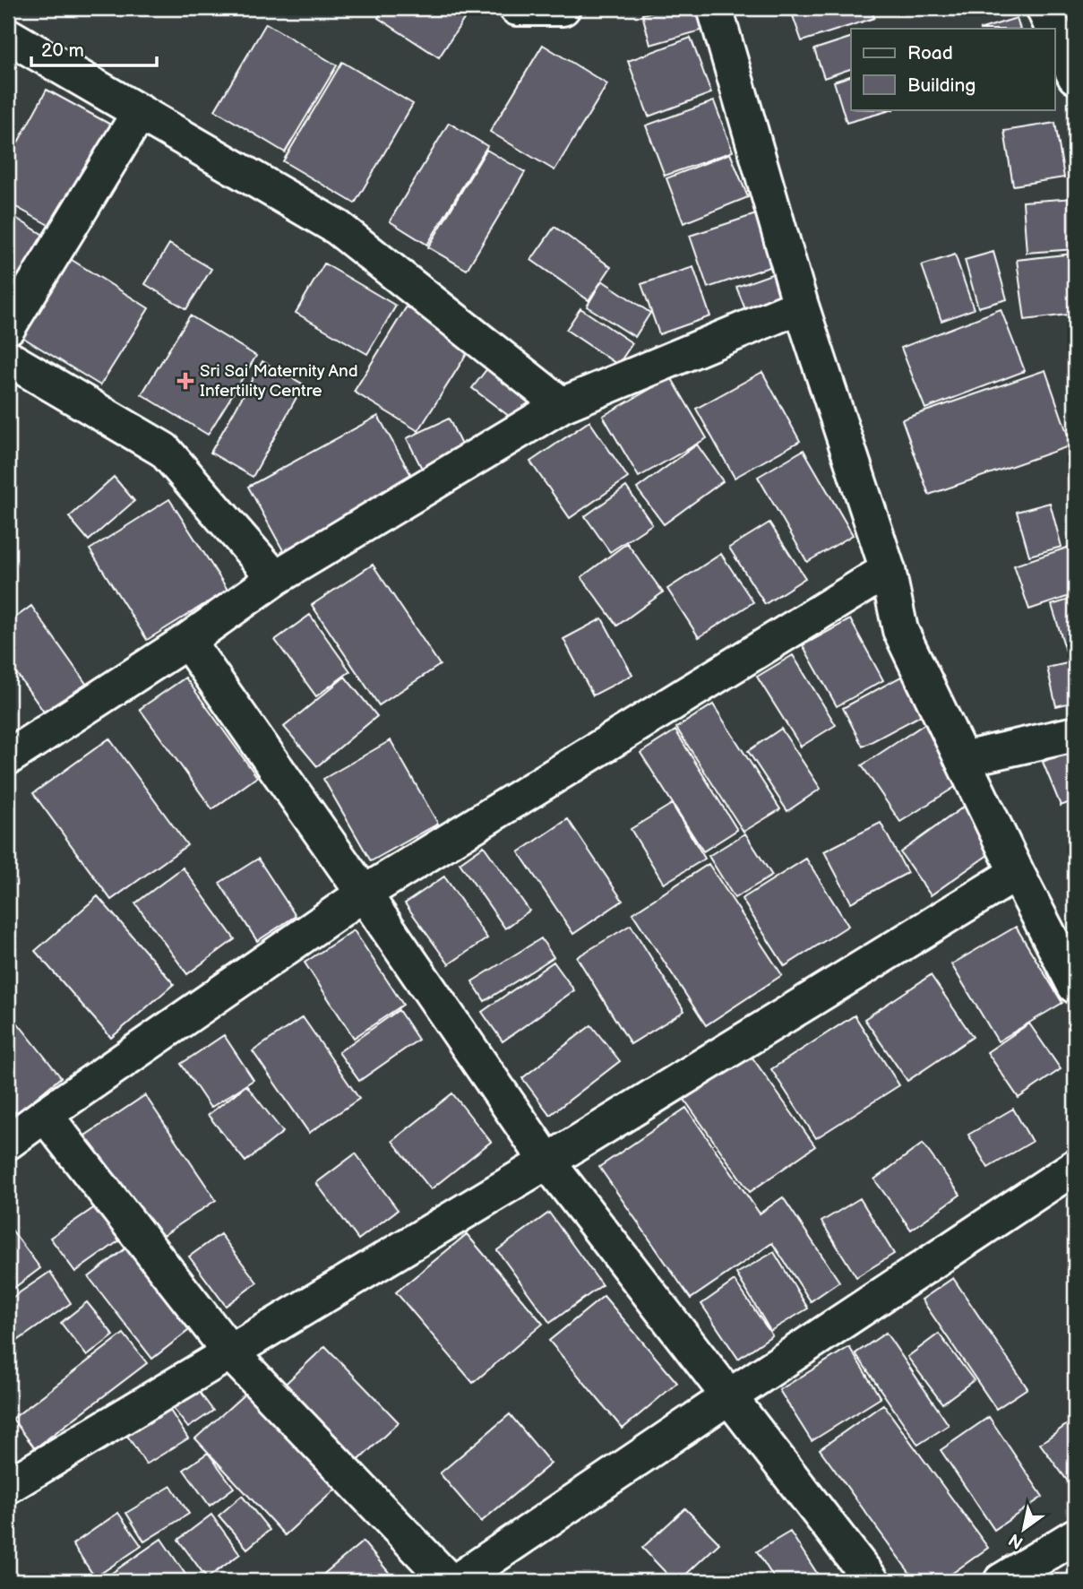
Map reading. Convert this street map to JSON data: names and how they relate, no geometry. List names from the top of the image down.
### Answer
{
  "places": {
    "health": ["Sri Sai Maternity And Infertility Centre"]
  },
  "legend": ["Road", "Building"],
  "scale_bar": "20 m",
  "north": "bottom left"
}
